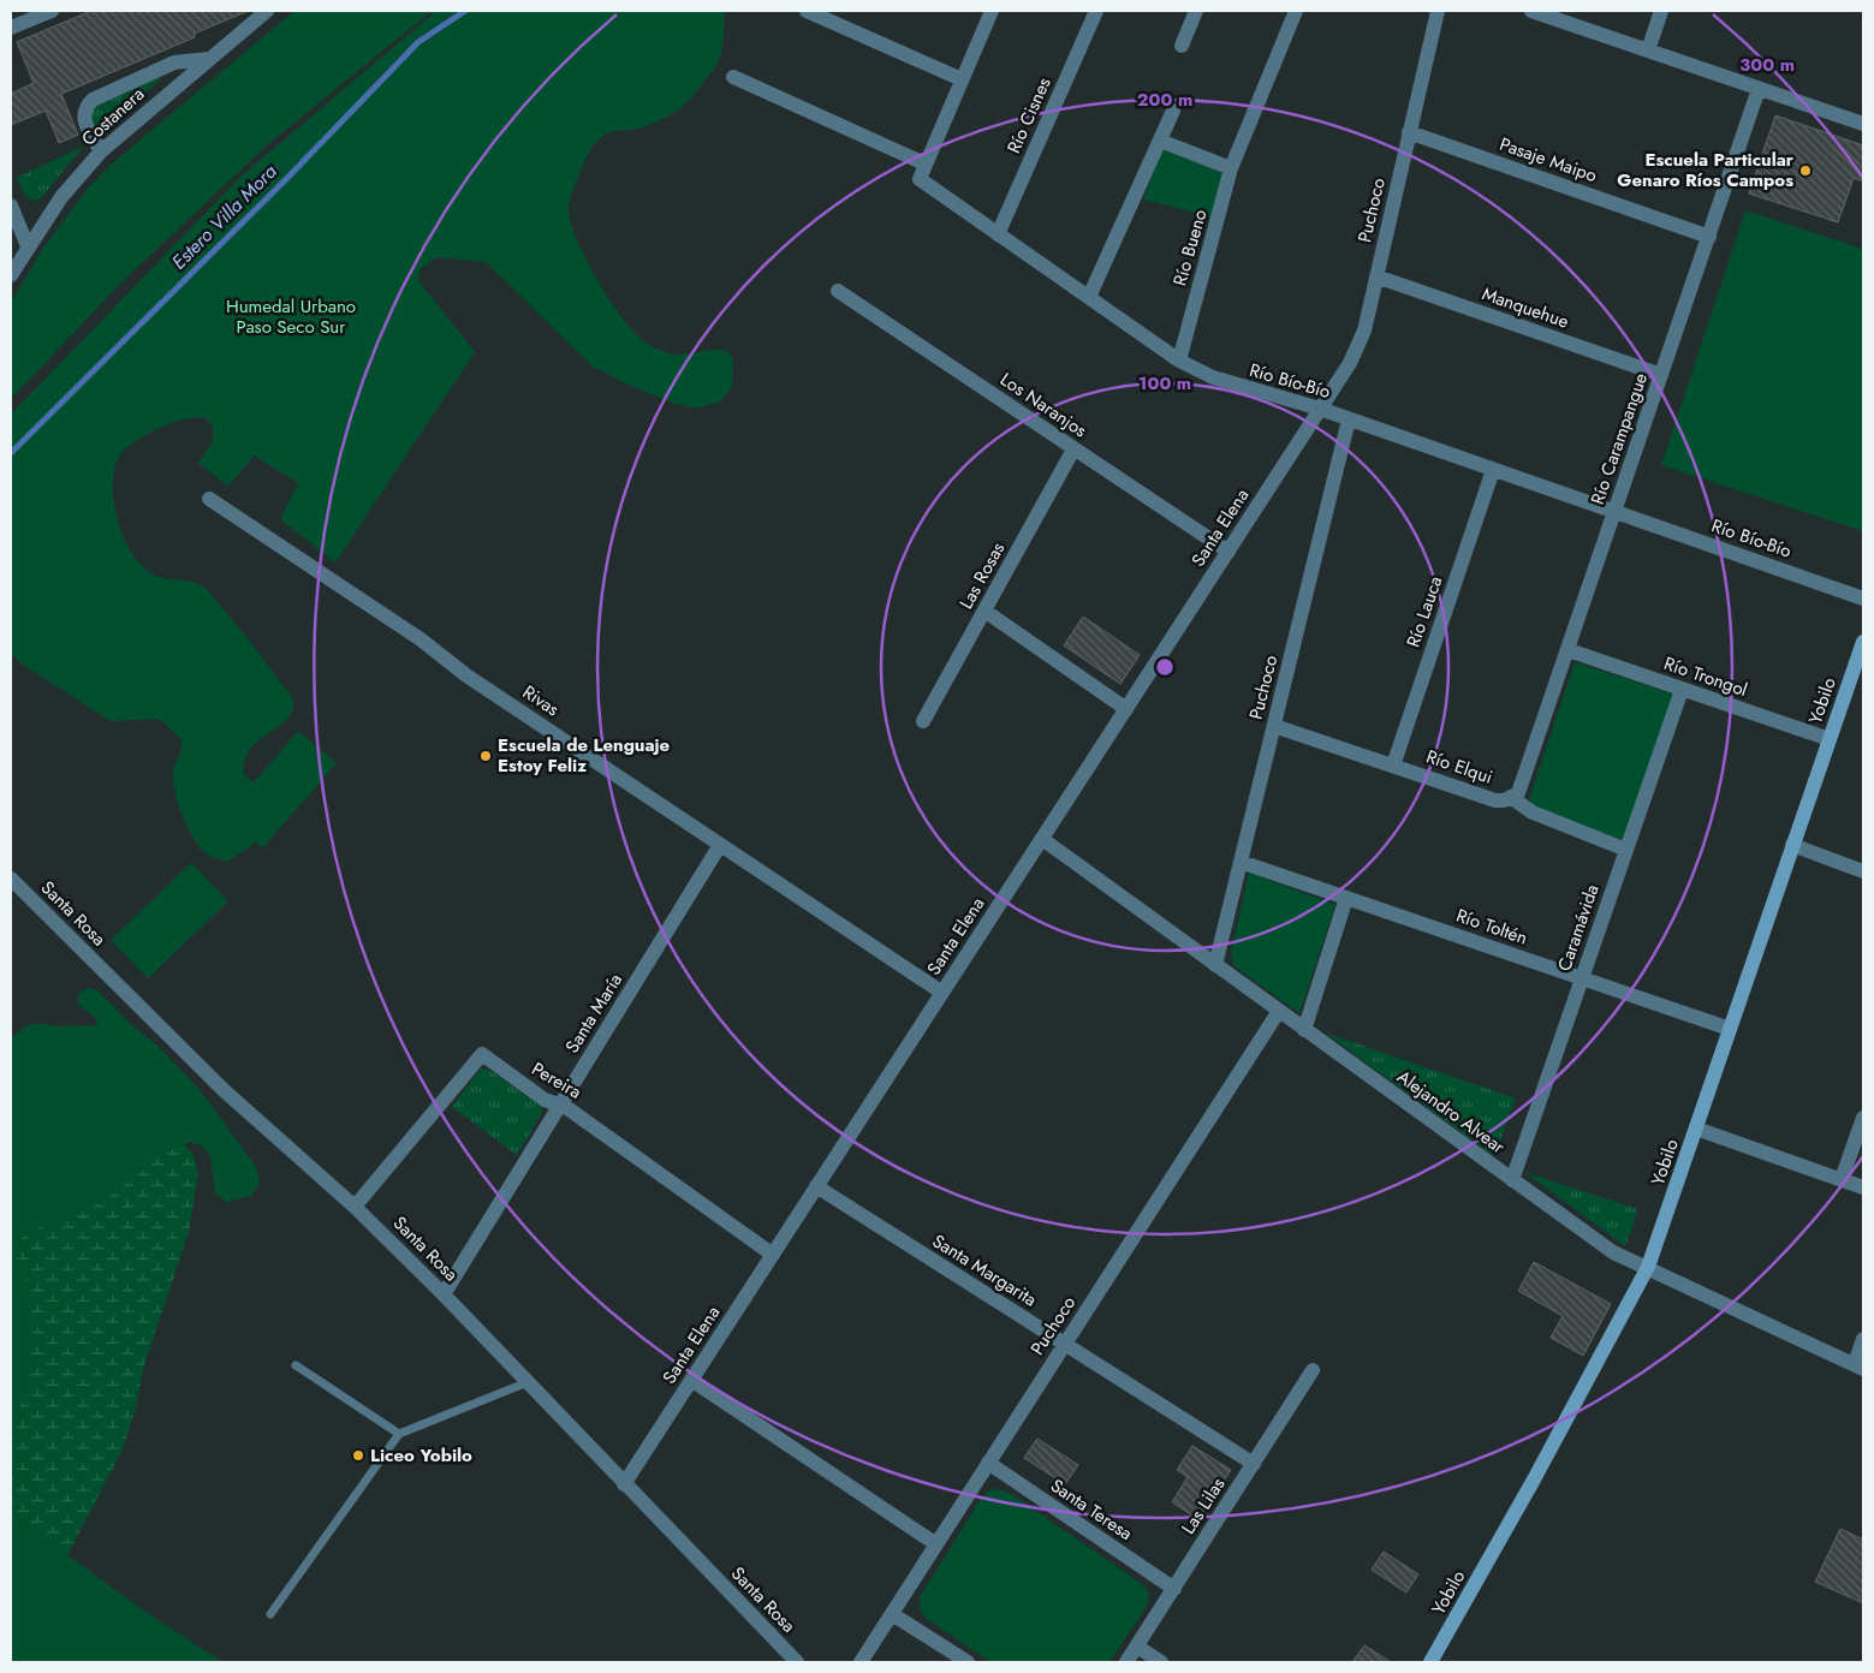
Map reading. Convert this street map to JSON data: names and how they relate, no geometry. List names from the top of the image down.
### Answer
{
  "streets": {
    "main road": ["Yobilo"],
    "street": [
      "Río Cisnes",
      "Costanera",
      "Pasaje Maipo",
      "Puchoco",
      "Río Bueno",
      "Manquehue",
      "Río Bío-Bío",
      "Los Naranjos",
      "Río Carampangue",
      "Santa Elena",
      "Las Rosas",
      "Río Lauca",
      "Río Trongol",
      "Rivas",
      "Río Elqui",
      "Santa Rosa",
      "Río Toltén",
      "Caramávida",
      "Santa María",
      "Pereira",
      "Alejandro Alvear",
      "Santa Margarita",
      "Las Lilas",
      "Santa Teresa"
    ]
  },
  "crossings": [
    ["Río Cisnes", "Río Bío-Bío"],
    ["Pasaje Maipo", "Puchoco"],
    ["Pasaje Maipo", "Río Carampangue"],
    ["Puchoco", "Manquehue"],
    ["Puchoco", "Río Bío-Bío"],
    ["Puchoco", "Santa Elena"],
    ["Puchoco", "Río Elqui"],
    ["Puchoco", "Río Toltén"],
    ["Puchoco", "Alejandro Alvear"],
    ["Puchoco", "Santa Margarita"],
    ["Puchoco", "Santa Teresa"],
    ["Río Bueno", "Río Bío-Bío"],
    ["Manquehue", "Río Carampangue"],
    ["Río Bío-Bío", "Río Carampangue"],
    ["Río Bío-Bío", "Santa Elena"],
    ["Río Bío-Bío", "Río Lauca"],
    ["Los Naranjos", "Santa Elena"],
    ["Los Naranjos", "Las Rosas"],
    ["Río Carampangue", "Río Trongol"],
    ["Río Carampangue", "Río Elqui"],
    ["Santa Elena", "Rivas"],
    ["Santa Elena", "Santa Rosa"],
    ["Santa Elena", "Pereira"],
    ["Santa Elena", "Alejandro Alvear"],
    ["Santa Elena", "Santa Margarita"],
    ["Río Lauca", "Río Elqui"],
    ["Río Trongol", "Yobilo"],
    ["Río Trongol", "Caramávida"],
    ["Rivas", "Santa María"],
    ["Yobilo", "Río Toltén"],
    ["Yobilo", "Alejandro Alvear"],
    ["Río Elqui", "Caramávida"],
    ["Santa Rosa", "Santa María"],
    ["Santa Rosa", "Pereira"],
    ["Río Toltén", "Caramávida"],
    ["Caramávida", "Alejandro Alvear"],
    ["Santa María", "Pereira"],
    ["Santa Margarita", "Las Lilas"],
    ["Las Lilas", "Santa Teresa"]
  ],
  "water": ["Estero Villa Mora"],
  "parks": ["Humedal Urbano Paso Seco Sur"],
  "places": ["Escuela Particular Genaro Ríos Campos", "Escuela de Lenguaje Estoy Feliz", "Liceo Yobilo"],
  "rings": ["300 m", "200 m", "100 m"]
}
